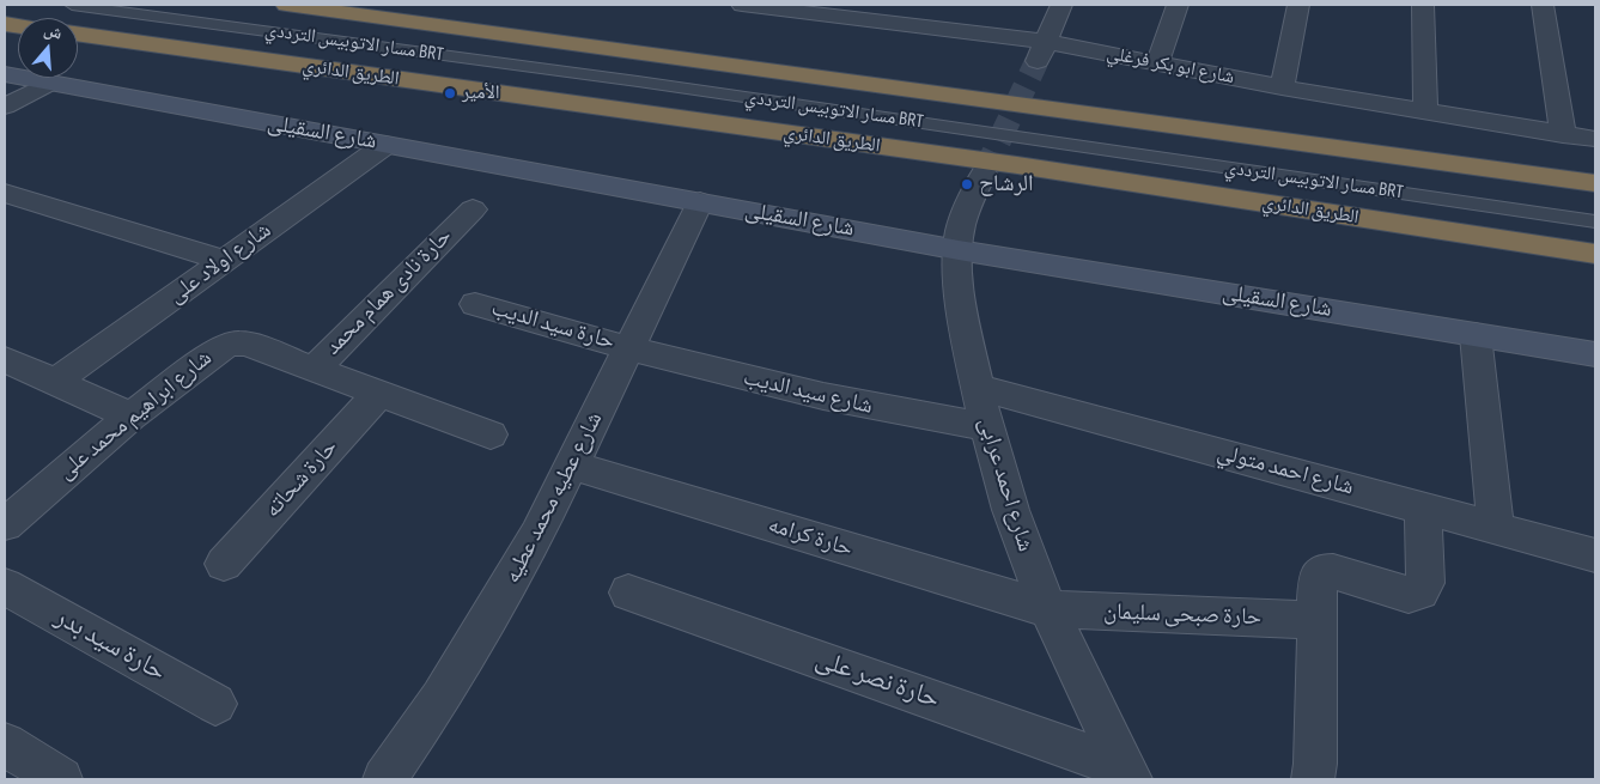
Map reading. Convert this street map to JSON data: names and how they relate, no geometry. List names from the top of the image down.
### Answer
{
  "streets": {
    "highway": ["الطريق الدائري"],
    "street": [
      "شارع ابو بكر فرغلي",
      "شارع السقيلى",
      "شارع اولاد على",
      "حارة نادى همام محمد",
      "حارة سيد الديب",
      "شارع سيد الديب",
      "شارع ابراهيم محمد على",
      "شارع احمد متولي",
      "حارة شحاته",
      "شارع احمد عرابى",
      "شارع عطيه محمد عطيه",
      "حارة كرامه",
      "حارة صبحى سليمان",
      "حارة سيد بدر",
      "حارة نصر على"
    ],
    "lane": ["مسار الاتوبيس الترددي BRT"]
  },
  "crossings": [
    ["شارع السقيلى", "شارع اولاد على"],
    ["شارع السقيلى", "شارع احمد عرابى"],
    ["شارع السقيلى", "شارع عطيه محمد عطيه"],
    ["حارة نادى همام محمد", "شارع ابراهيم محمد على"],
    ["حارة نادى همام محمد", "حارة شحاته"],
    ["حارة سيد الديب", "شارع سيد الديب"],
    ["حارة سيد الديب", "شارع عطيه محمد عطيه"],
    ["شارع سيد الديب", "شارع احمد عرابى"],
    ["شارع سيد الديب", "شارع عطيه محمد عطيه"],
    ["شارع احمد متولي", "شارع احمد عرابى"],
    ["شارع احمد عرابى", "حارة كرامه"],
    ["شارع احمد عرابى", "حارة صبحى سليمان"],
    ["شارع احمد عرابى", "حارة نصر على"],
    ["شارع عطيه محمد عطيه", "حارة كرامه"],
    ["حارة كرامه", "حارة صبحى سليمان"]
  ],
  "places": ["الأمير", "الرشاح"],
  "north": "top"
}
